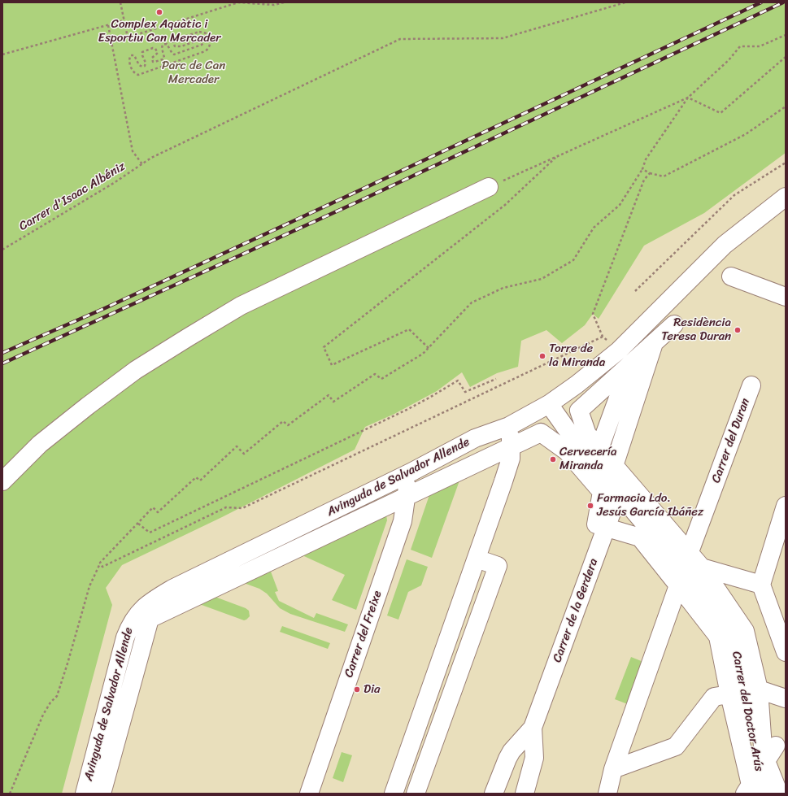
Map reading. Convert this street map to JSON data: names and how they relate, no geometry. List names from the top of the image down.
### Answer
{
  "streets": {
    "street": [
      "Carrer del Duran",
      "Avinguda de Salvador Allende",
      "Carrer de la Gerdera",
      "Carrer del Freixe",
      "Carrer del Doctor Arús"
    ],
    "path": ["Carrer d'Isaac Albéniz"]
  },
  "crossings": [
    ["Carrer del Duran", "Carrer del Doctor Arús"],
    ["Avinguda de Salvador Allende", "Carrer del Freixe"],
    ["Avinguda de Salvador Allende", "Carrer del Doctor Arús"],
    ["Carrer de la Gerdera", "Carrer del Doctor Arús"]
  ],
  "parks": ["Parc de Can Mercader"],
  "places": [
    "Complex Aquàtic i Esportiu Can Mercader",
    "Residència Teresa Duran",
    "Torre de la Miranda",
    "Cervecería Miranda",
    "Farmacia Ldo. Jesús García Ibáñez",
    "Dia"
  ]
}
